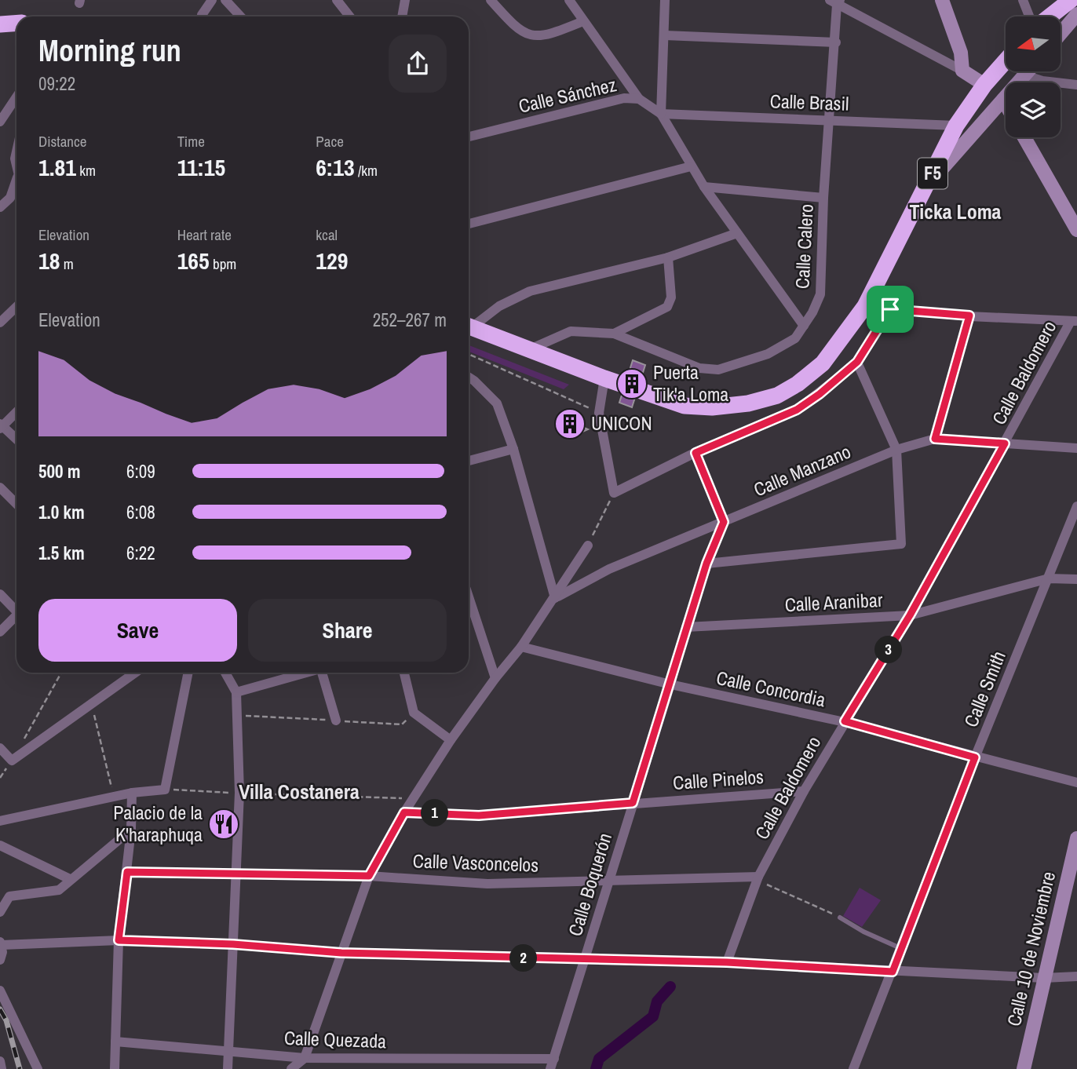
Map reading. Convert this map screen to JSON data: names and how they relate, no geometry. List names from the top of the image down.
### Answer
{
  "streets": {
    "highway": ["F5"],
    "main road": ["Calle 10 de Noviembre"],
    "street": [
      "Calle Sánchez",
      "Calle Brasil",
      "Calle Calero",
      "Calle Baldomero",
      "Calle Manzano",
      "Calle Aranibar",
      "Calle Concordia",
      "Calle Smith",
      "Calle Pinelos",
      "Calle Vasconcelos",
      "Calle Boquerón",
      "Calle Quezada"
    ]
  },
  "crossings": [
    ["Calle Sánchez", "Calle Brasil"],
    ["Calle Brasil", "F5"],
    ["Calle Brasil", "Calle Calero"],
    ["F5", "Calle Calero"],
    ["Calle Baldomero", "Calle Manzano"],
    ["Calle Baldomero", "Calle Aranibar"],
    ["Calle Baldomero", "Calle Concordia"],
    ["Calle Baldomero", "Calle Pinelos"],
    ["Calle Baldomero", "Calle Vasconcelos"],
    ["Calle Manzano", "Calle Boquerón"],
    ["Calle Aranibar", "Calle Smith"],
    ["Calle Aranibar", "Calle Boquerón"],
    ["Calle Concordia", "Calle Smith"],
    ["Calle Concordia", "Calle Boquerón"],
    ["Calle Pinelos", "Calle Boquerón"],
    ["Calle Vasconcelos", "Calle Boquerón"],
    ["Calle Boquerón", "Calle Quezada"]
  ],
  "districts": ["Ticka Loma", "Villa Costanera"],
  "places": {
    "building": ["Puerta Tik'a Loma", "UNICON"],
    "restaurant": ["Palacio de la K'haraphuqa"]
  },
  "north": "left",
  "page": {
    "heading": ["Morning run", "09:22"],
    "stats": [
      ["Distance", "1.81 km"],
      ["Time", "11:15"],
      ["Pace", "6:13 /km"],
      ["Elevation", "18 m"],
      ["Heart rate", "165 bpm"],
      ["kcal", "129"]
    ],
    "chart": ["Elevation", "252–267 m"],
    "list": [
      {
        "name": "500 m",
        "note": "6:09"
      },
      {
        "name": "1.0 km",
        "note": "6:08"
      },
      {
        "name": "1.5 km",
        "note": "6:22"
      }
    ],
    "buttons": ["Save", "Share"],
    "pins": ["3", "1", "2"]
  }
}
